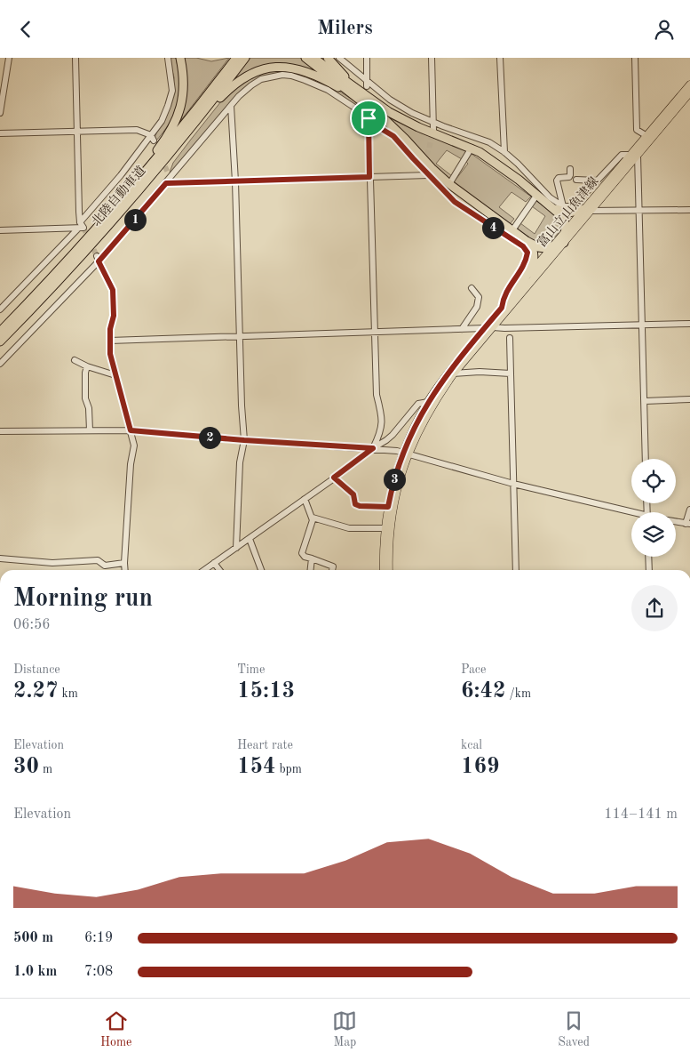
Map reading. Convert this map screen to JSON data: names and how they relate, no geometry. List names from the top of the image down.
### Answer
{
  "streets": {
    "highway": ["北陸自動車道"],
    "main road": ["富山立山魚津線"]
  },
  "page": {
    "header": "Milers",
    "pins": [
      "1",
      "4",
      "2",
      "3"
    ],
    "heading": ["Morning run", "06:56"],
    "stats": [
      ["Distance", "2.27 km"],
      ["Time", "15:13"],
      ["Pace", "6:42 /km"],
      ["Elevation", "30 m"],
      ["Heart rate", "154 bpm"],
      ["kcal", "169"]
    ],
    "chart": ["Elevation", "114–141 m"],
    "list": [
      {
        "name": "500 m",
        "note": "6:19"
      },
      {
        "name": "1.0 km",
        "note": "7:08"
      }
    ],
    "tabs": ["Home", "Map", "Saved"]
  }
}
